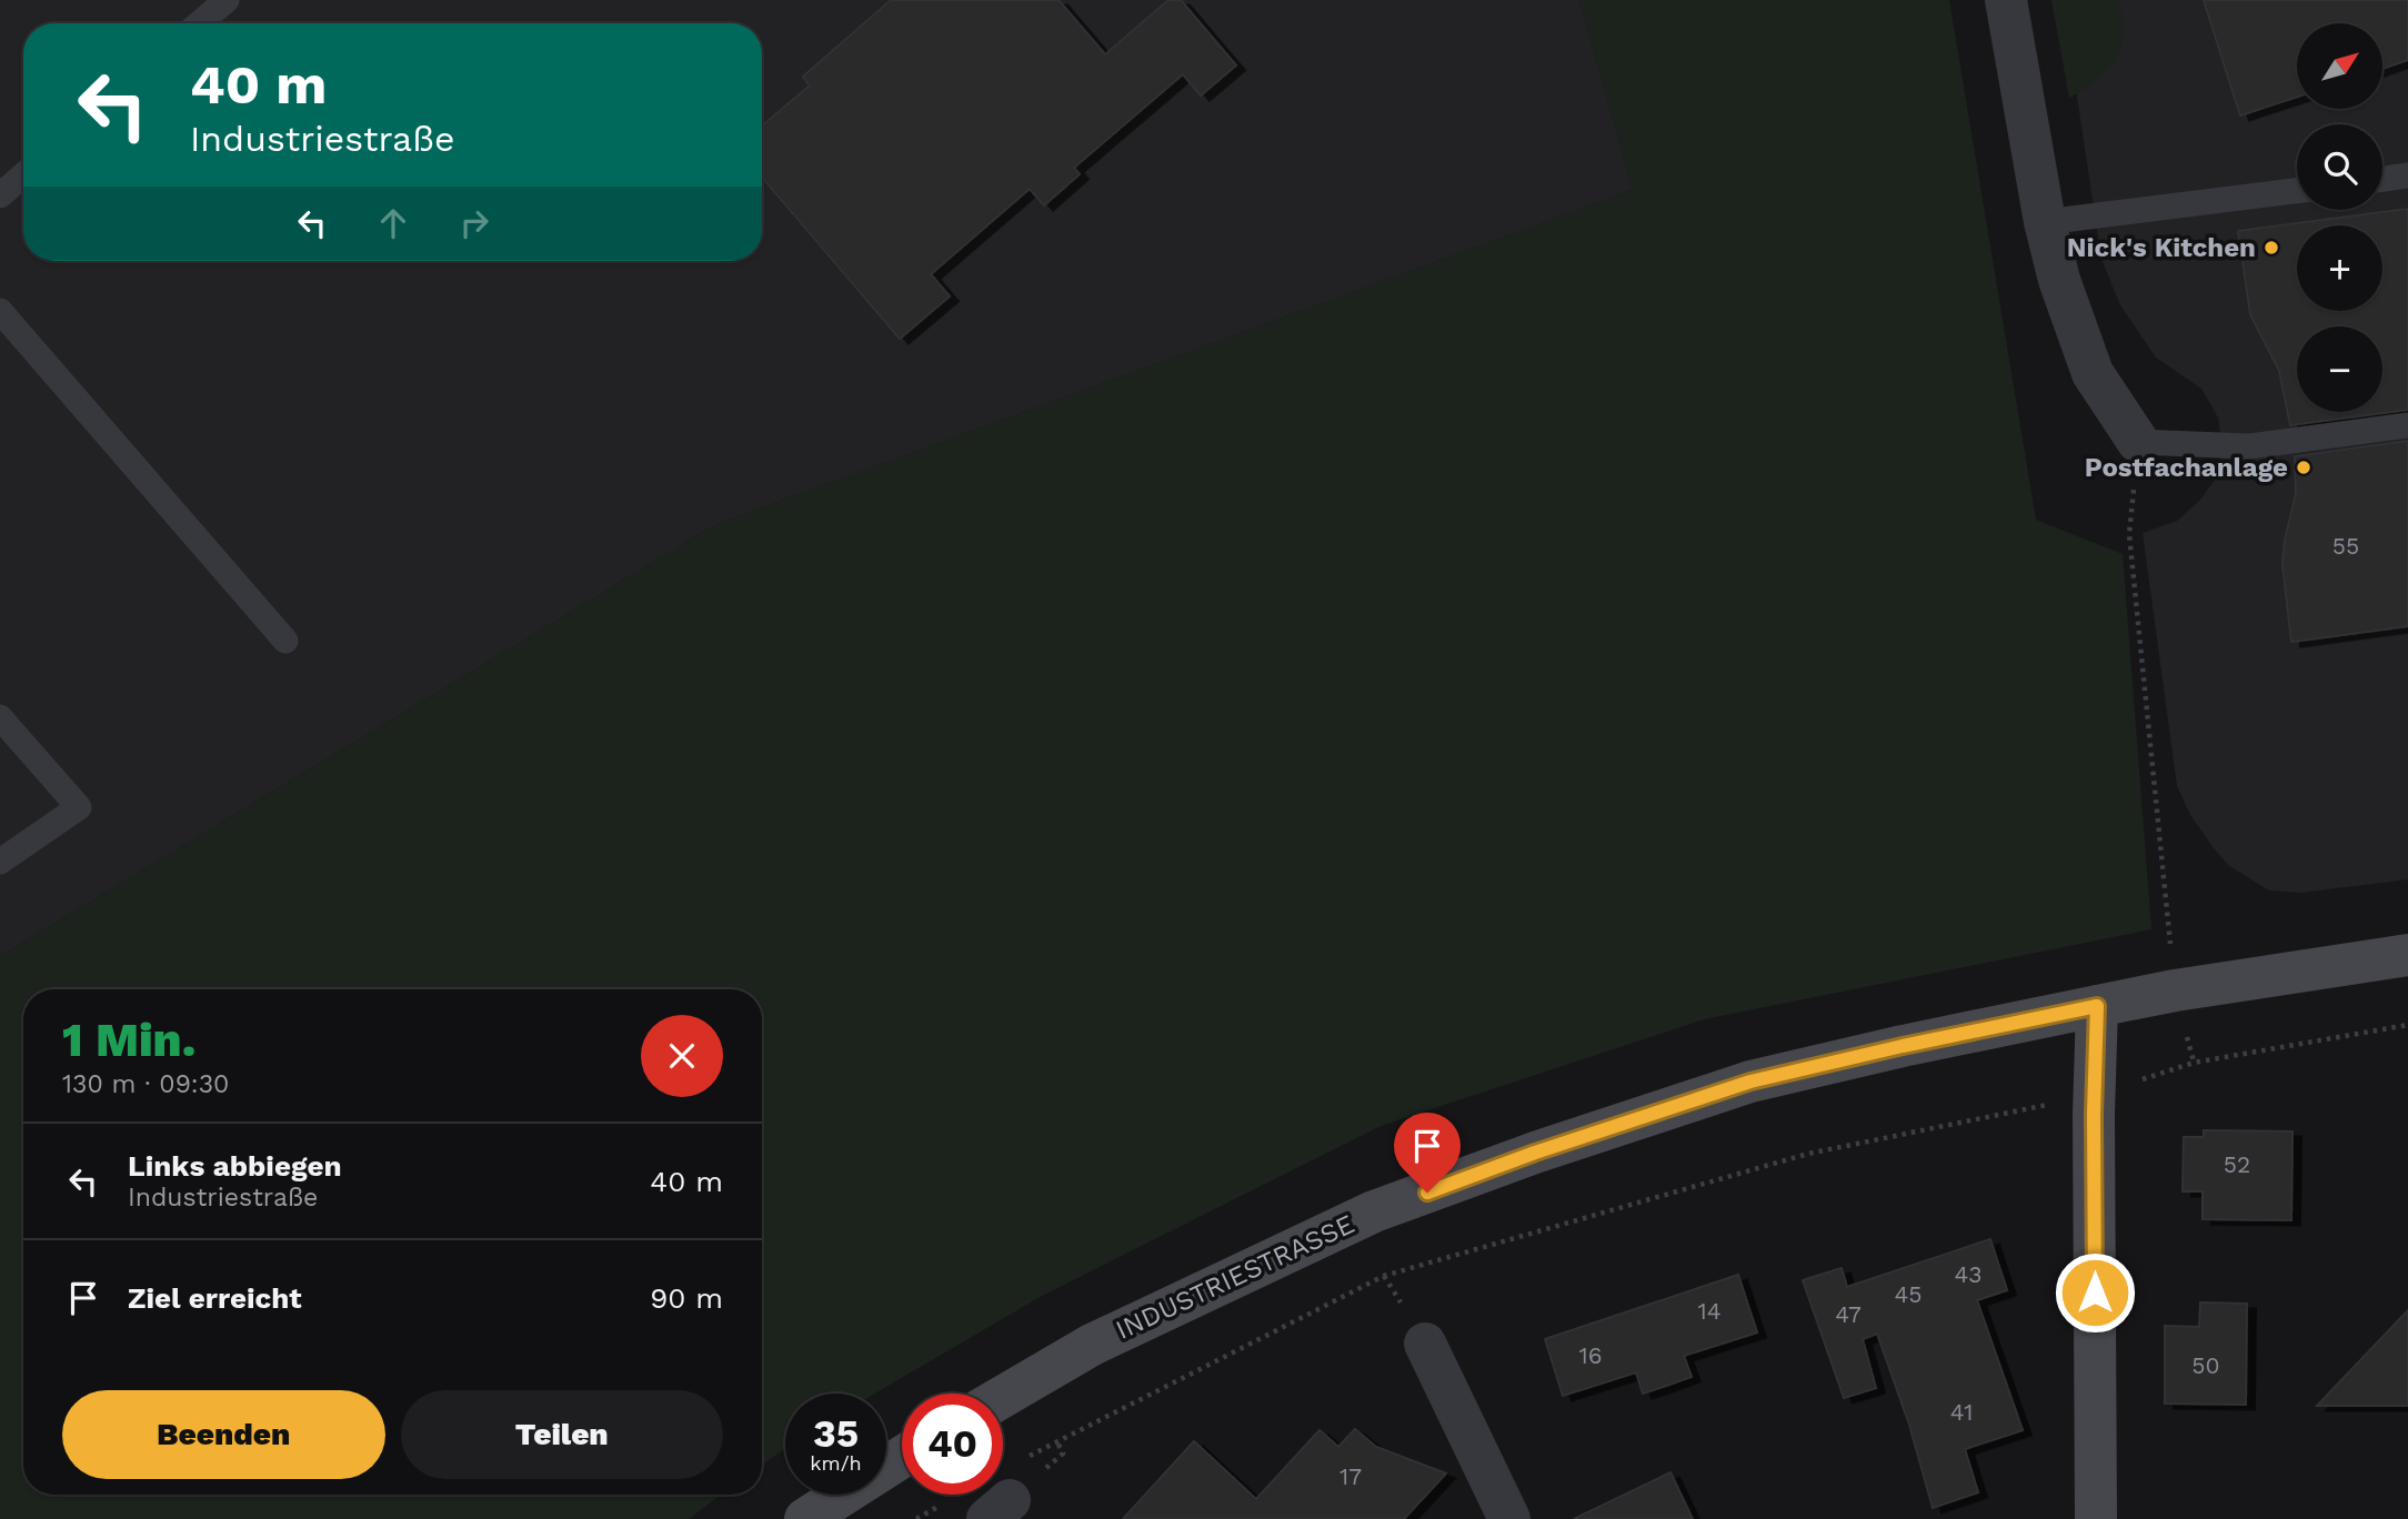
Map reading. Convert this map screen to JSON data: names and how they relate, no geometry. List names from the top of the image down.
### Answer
{
  "streets": {
    "main road": ["INDUSTRIESTRASSE"]
  },
  "places": ["Nick's Kitchen", "Postfachanlage"],
  "house_numbers": [
    "55",
    "52",
    "43",
    "45",
    "14",
    "47",
    "16",
    "50",
    "41",
    "17"
  ],
  "north": "top right",
  "page": {
    "map_buttons": ["+", "−"],
    "turn": ["40 m", "Industriestraße"],
    "heading": ["1 Min.", "130 m · 09:30"],
    "list": [
      {
        "name": "Links abbiegen",
        "note": "Industriestraße",
        "value": "40 m"
      },
      {
        "name": "Ziel erreicht",
        "value": "90 m"
      }
    ],
    "buttons": ["Beenden", "Teilen"],
    "speed": "35 km/h",
    "limit": "40"
  }
}
